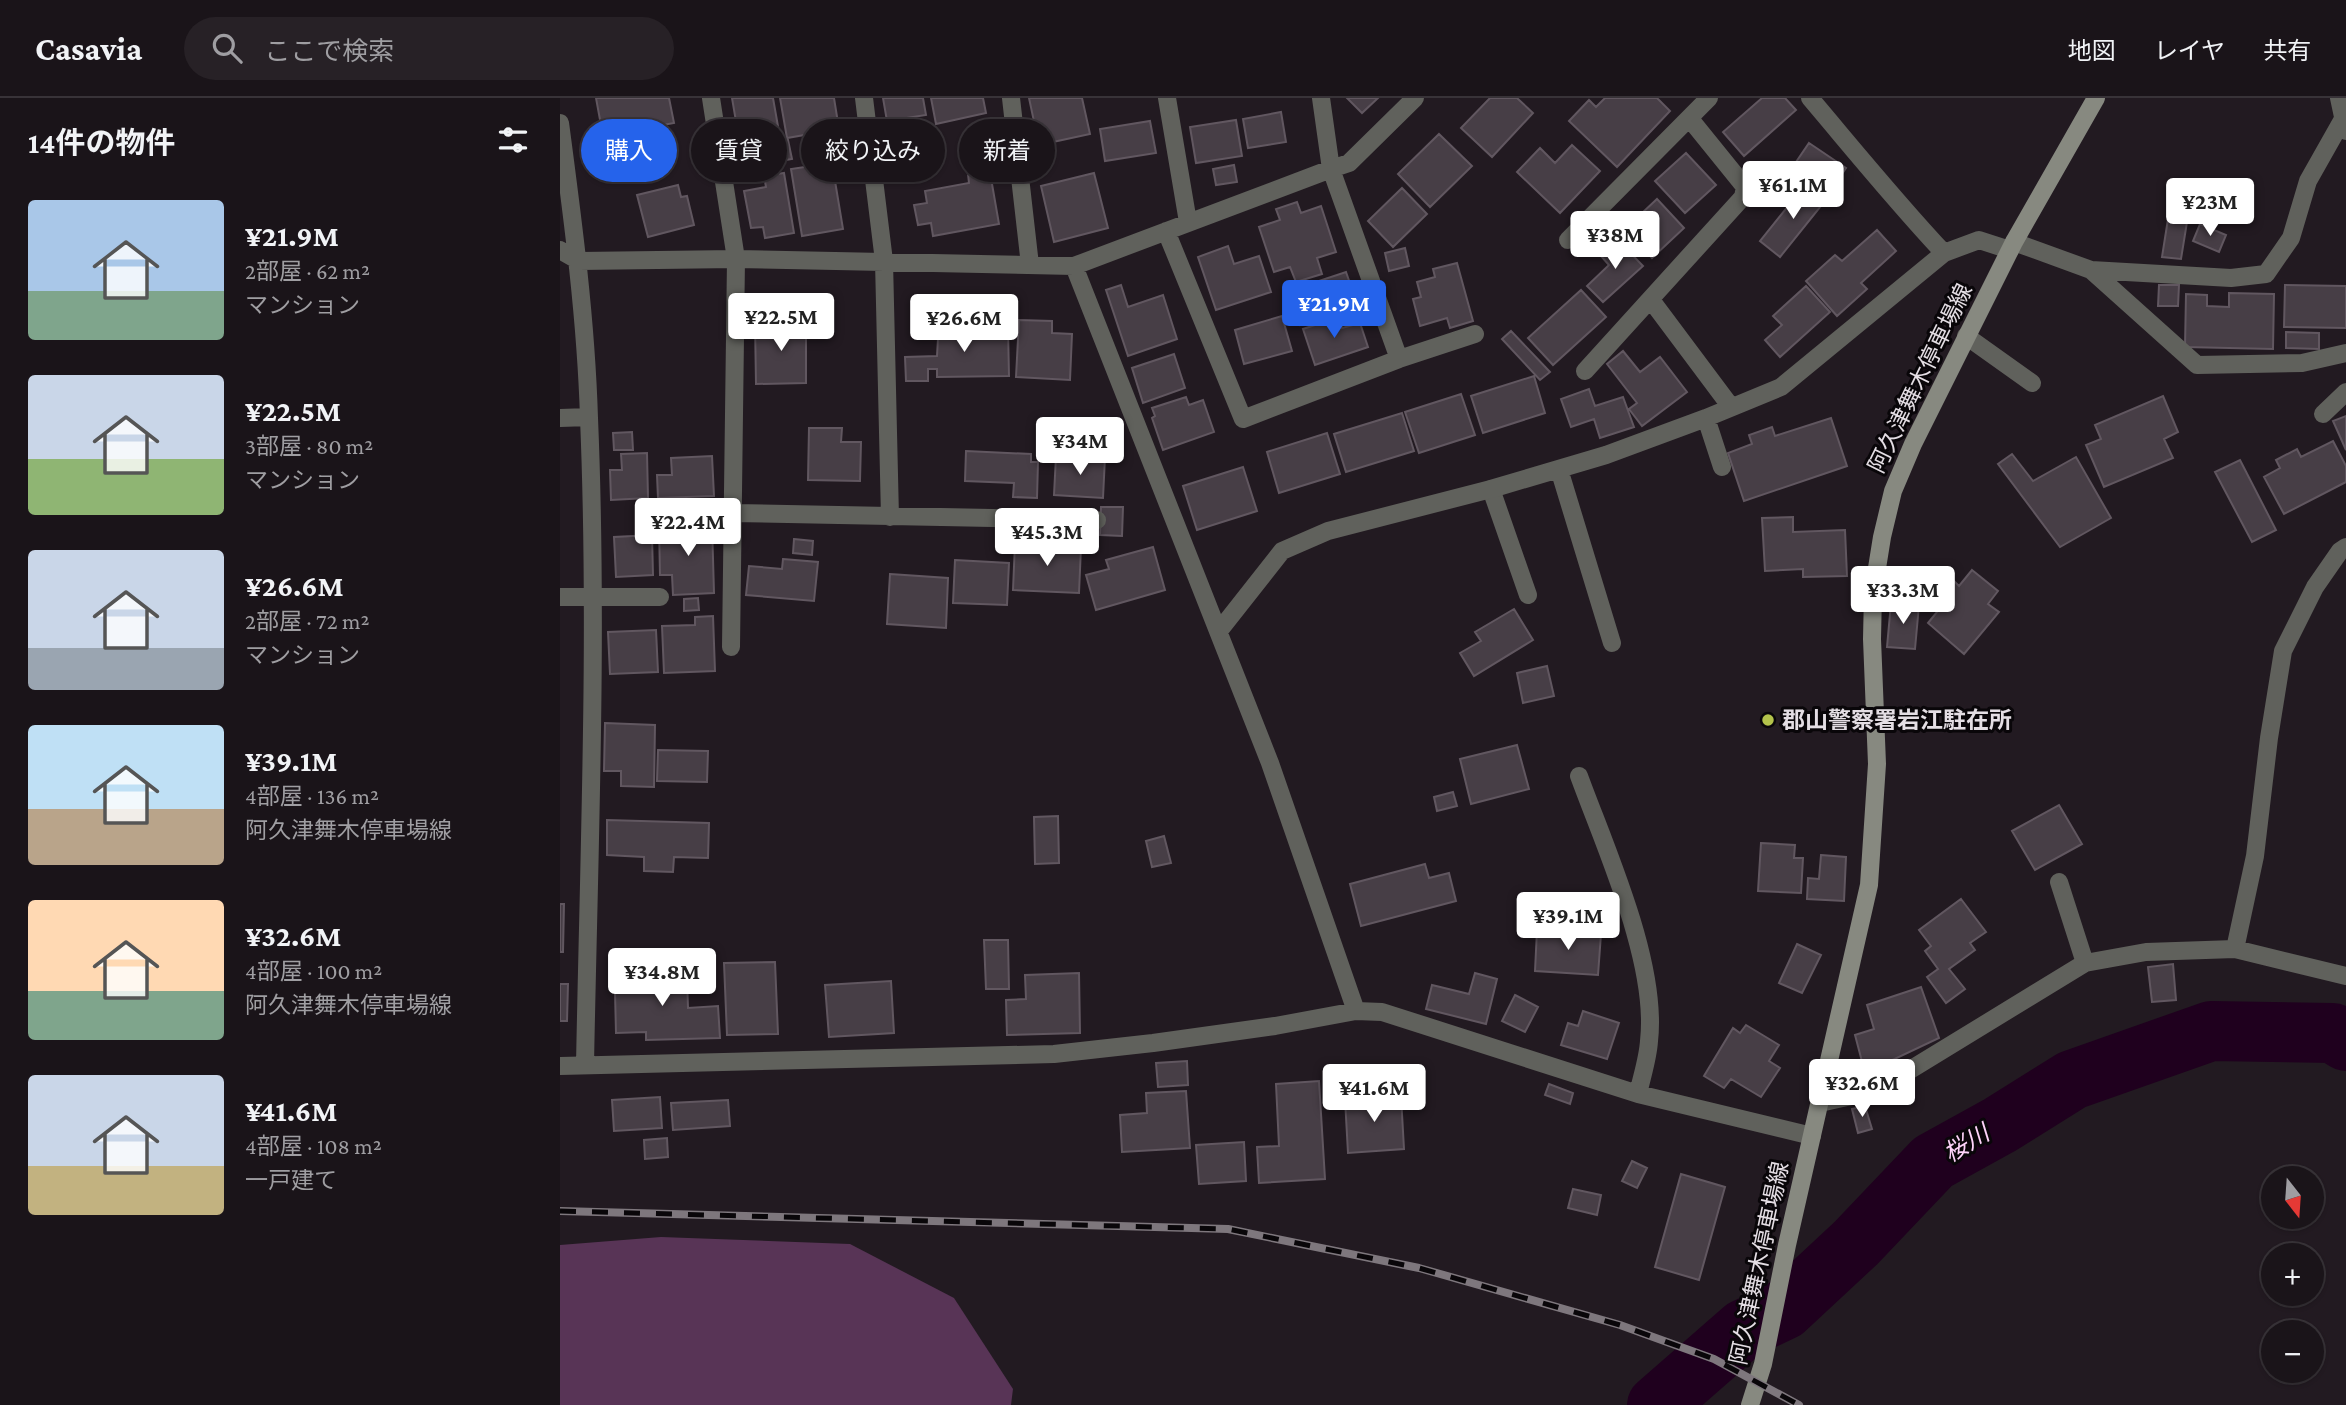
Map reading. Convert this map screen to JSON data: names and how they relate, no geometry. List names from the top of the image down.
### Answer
{
  "streets": {
    "main road": ["阿久津舞木停車場線"]
  },
  "water": ["桜川"],
  "places": ["郡山警察署岩江駐在所"],
  "north": "bottom",
  "page": {
    "header": "Casavia",
    "search": "ここで検索",
    "nav": ["地図", "レイヤ", "共有"],
    "heading": "14件の物件",
    "chip": [
      "購入",
      "賃貸",
      "絞り込み",
      "新着"
    ],
    "price": [
      "¥61.1M",
      "¥23M",
      "¥38M",
      "¥21.9M",
      "¥22.5M",
      "¥26.6M",
      "¥34M",
      "¥22.4M",
      "¥45.3M",
      "¥33.3M",
      "¥39.1M",
      "¥34.8M",
      "¥32.6M",
      "¥41.6M"
    ],
    "list": [
      {
        "name": "¥21.9M",
        "note": "2部屋 · 62 m² · マンション"
      },
      {
        "name": "¥22.5M",
        "note": "3部屋 · 80 m² · マンション"
      },
      {
        "name": "¥26.6M",
        "note": "2部屋 · 72 m² · マンション"
      },
      {
        "name": "¥39.1M",
        "note": "4部屋 · 136 m² · 阿久津舞木停車場線"
      },
      {
        "name": "¥32.6M",
        "note": "4部屋 · 100 m² · 阿久津舞木停車場線"
      },
      {
        "name": "¥41.6M",
        "note": "4部屋 · 108 m² · 一戸建て"
      }
    ],
    "map_buttons": ["+", "−"]
  }
}
